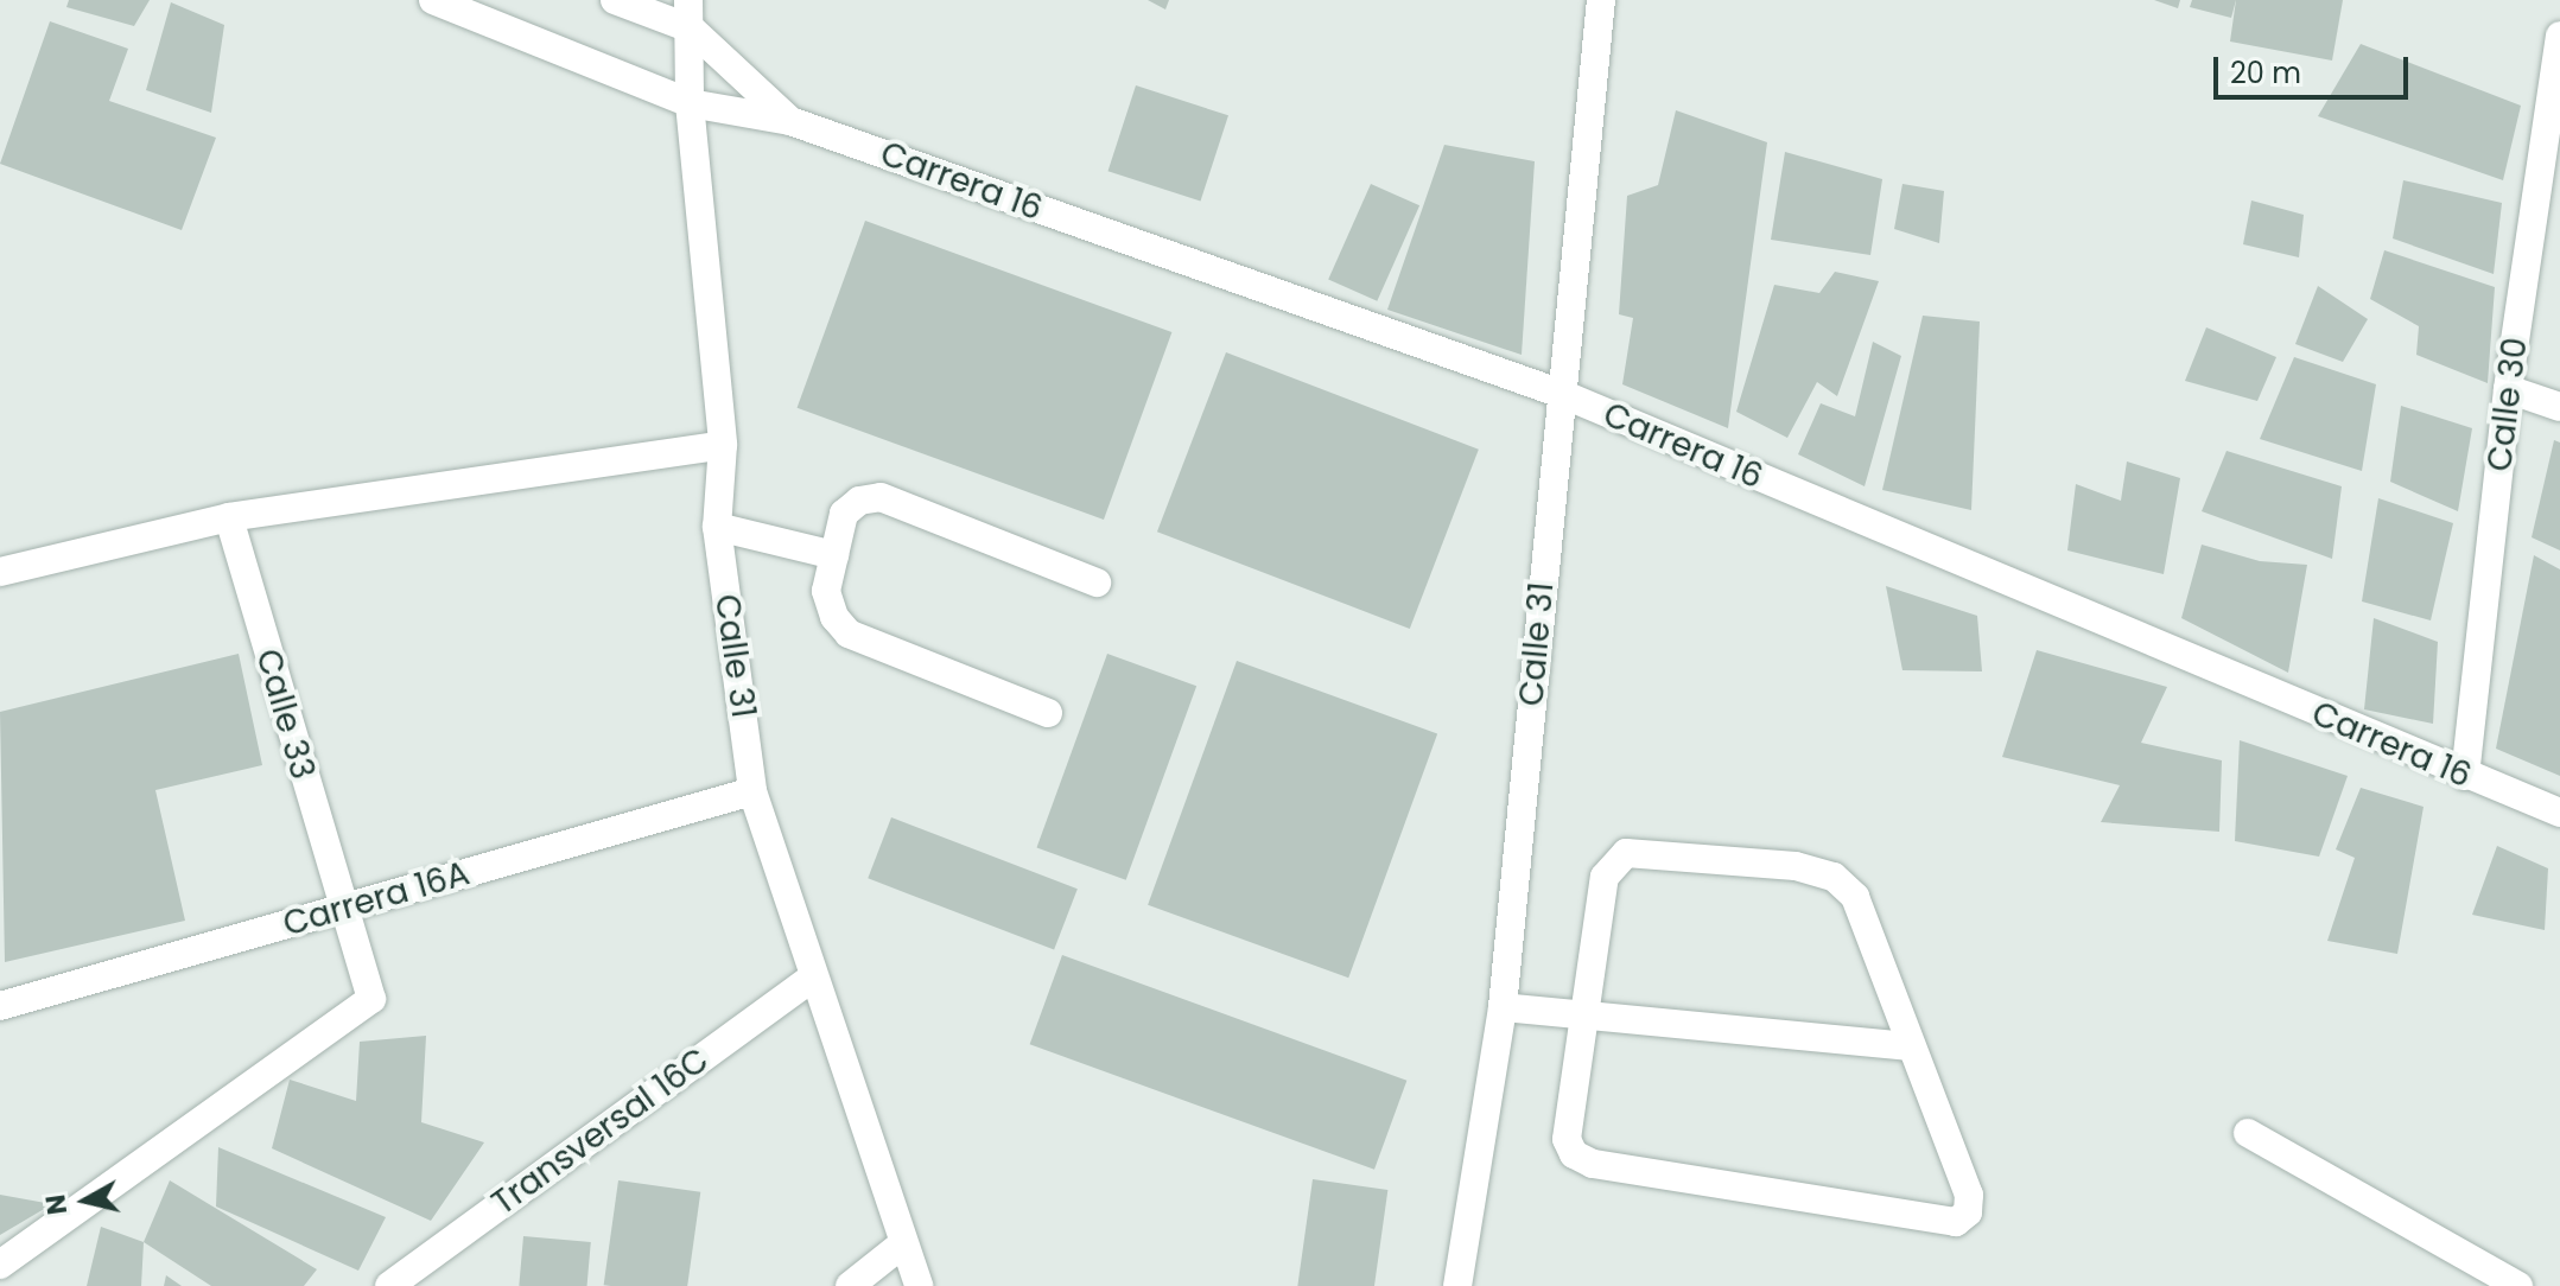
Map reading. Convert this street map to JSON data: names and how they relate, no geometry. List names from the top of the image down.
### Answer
{
  "streets": {
    "street": [
      "Carrera 16",
      "Calle 30",
      "Calle 31",
      "Calle 33",
      "Carrera 16A",
      "Transversal 16C"
    ]
  },
  "crossings": [
    ["Carrera 16", "Calle 30"],
    ["Carrera 16", "Calle 31"],
    ["Calle 31", "Carrera 16A"],
    ["Calle 31", "Transversal 16C"],
    ["Calle 33", "Carrera 16A"]
  ],
  "scale_bar": "20 m",
  "north": "left"
}
